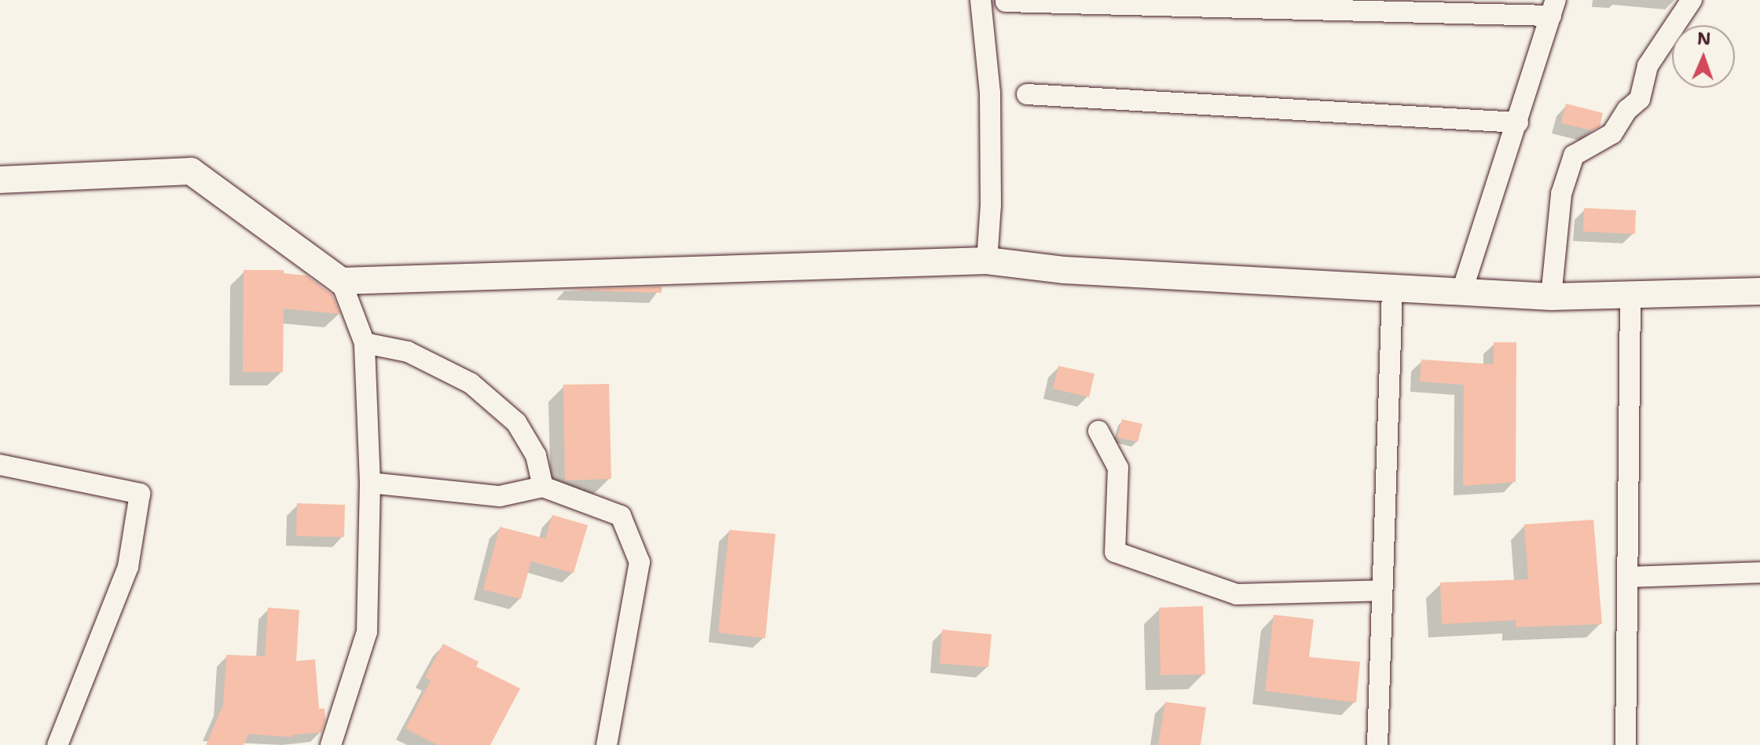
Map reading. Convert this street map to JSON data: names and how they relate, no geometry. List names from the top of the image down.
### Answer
{
  "north": "top"
}
